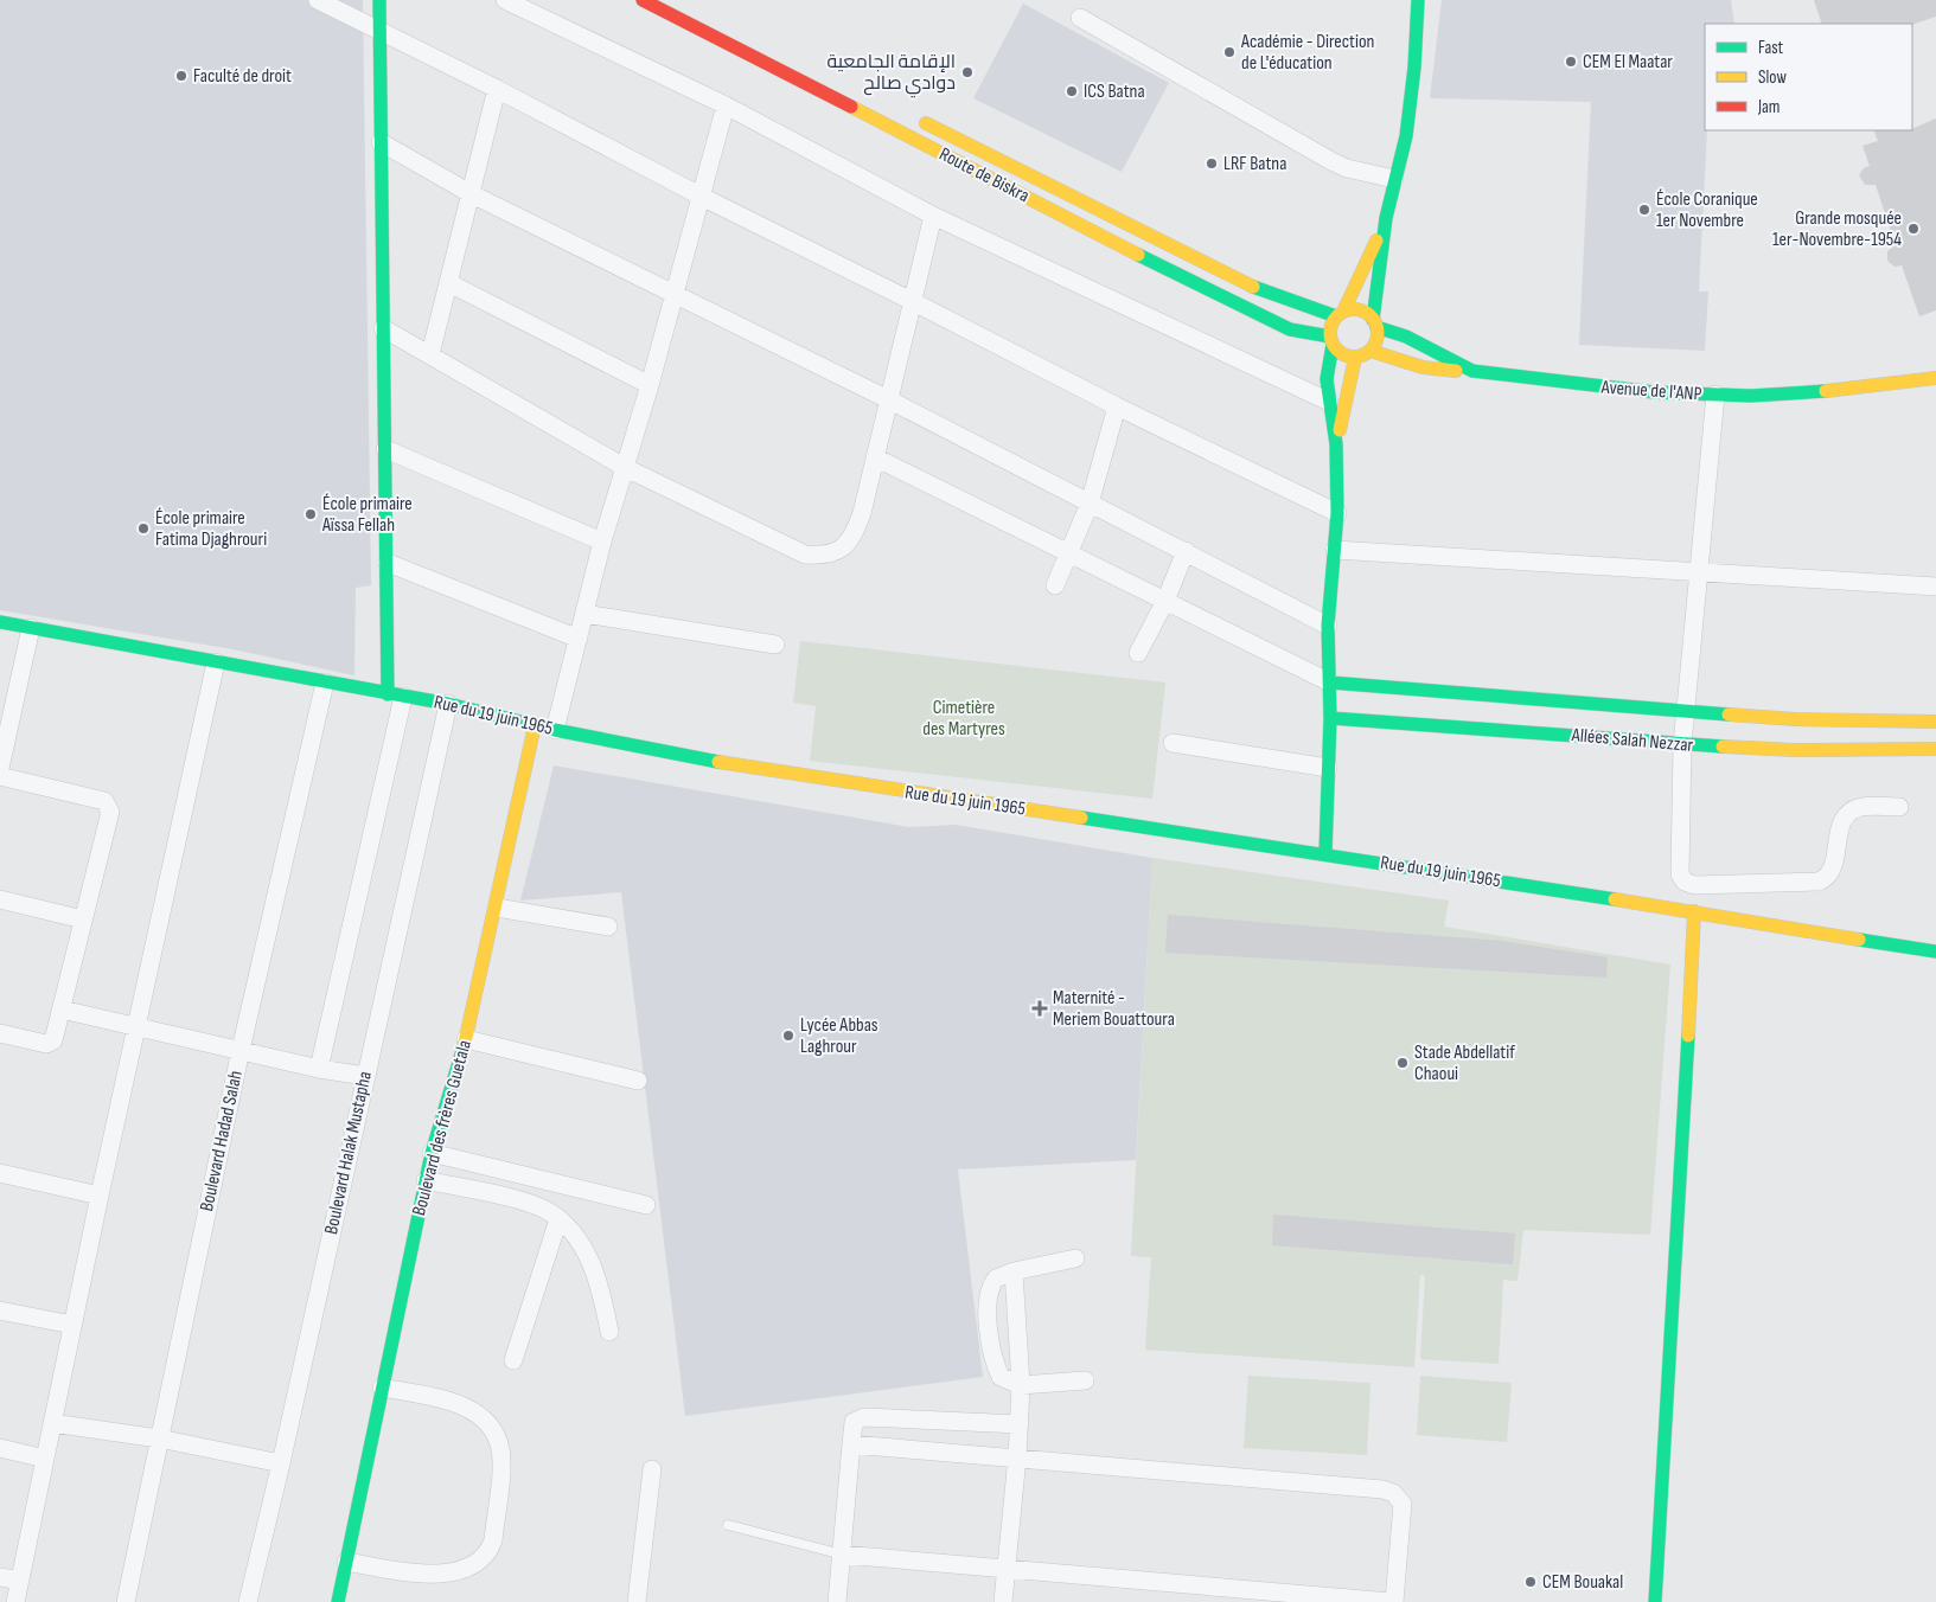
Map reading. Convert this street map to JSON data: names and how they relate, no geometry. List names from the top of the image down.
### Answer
{
  "streets": {
    "street": [
      "Route de Biskra",
      "Avenue de l'ANP",
      "Rue du 19 juin 1965",
      "Allées Salah Nezzar",
      "Boulevard des frères Guetala",
      "Boulevard Hadad Salah",
      "Boulevard Halak Mustapha"
    ]
  },
  "crossings": [
    ["Route de Biskra", "Avenue de l'ANP"],
    ["Rue du 19 juin 1965", "Boulevard des frères Guetala"],
    ["Rue du 19 juin 1965", "Boulevard Hadad Salah"],
    ["Rue du 19 juin 1965", "Boulevard Halak Mustapha"]
  ],
  "parks": ["Cimetière des Martyres"],
  "places": {
    "other": [
      "Académie - Direction de L'éducation",
      "CEM El Maatar",
      "الإقامة الجامعية دوادي صالح",
      "Faculté de droit",
      "ICS Batna",
      "LRF Batna",
      "École Coranique 1er Novembre",
      "Grande mosquée 1er-Novembre-1954",
      "École primaire Aïssa Fellah",
      "École primaire Fatima Djaghrouri",
      "Lycée Abbas Laghrour",
      "Stade Abdellatif Chaoui",
      "CEM Bouakal"
    ],
    "health": ["Maternité - Meriem Bouattoura"]
  },
  "legend": ["Fast", "Slow", "Jam"]
}
